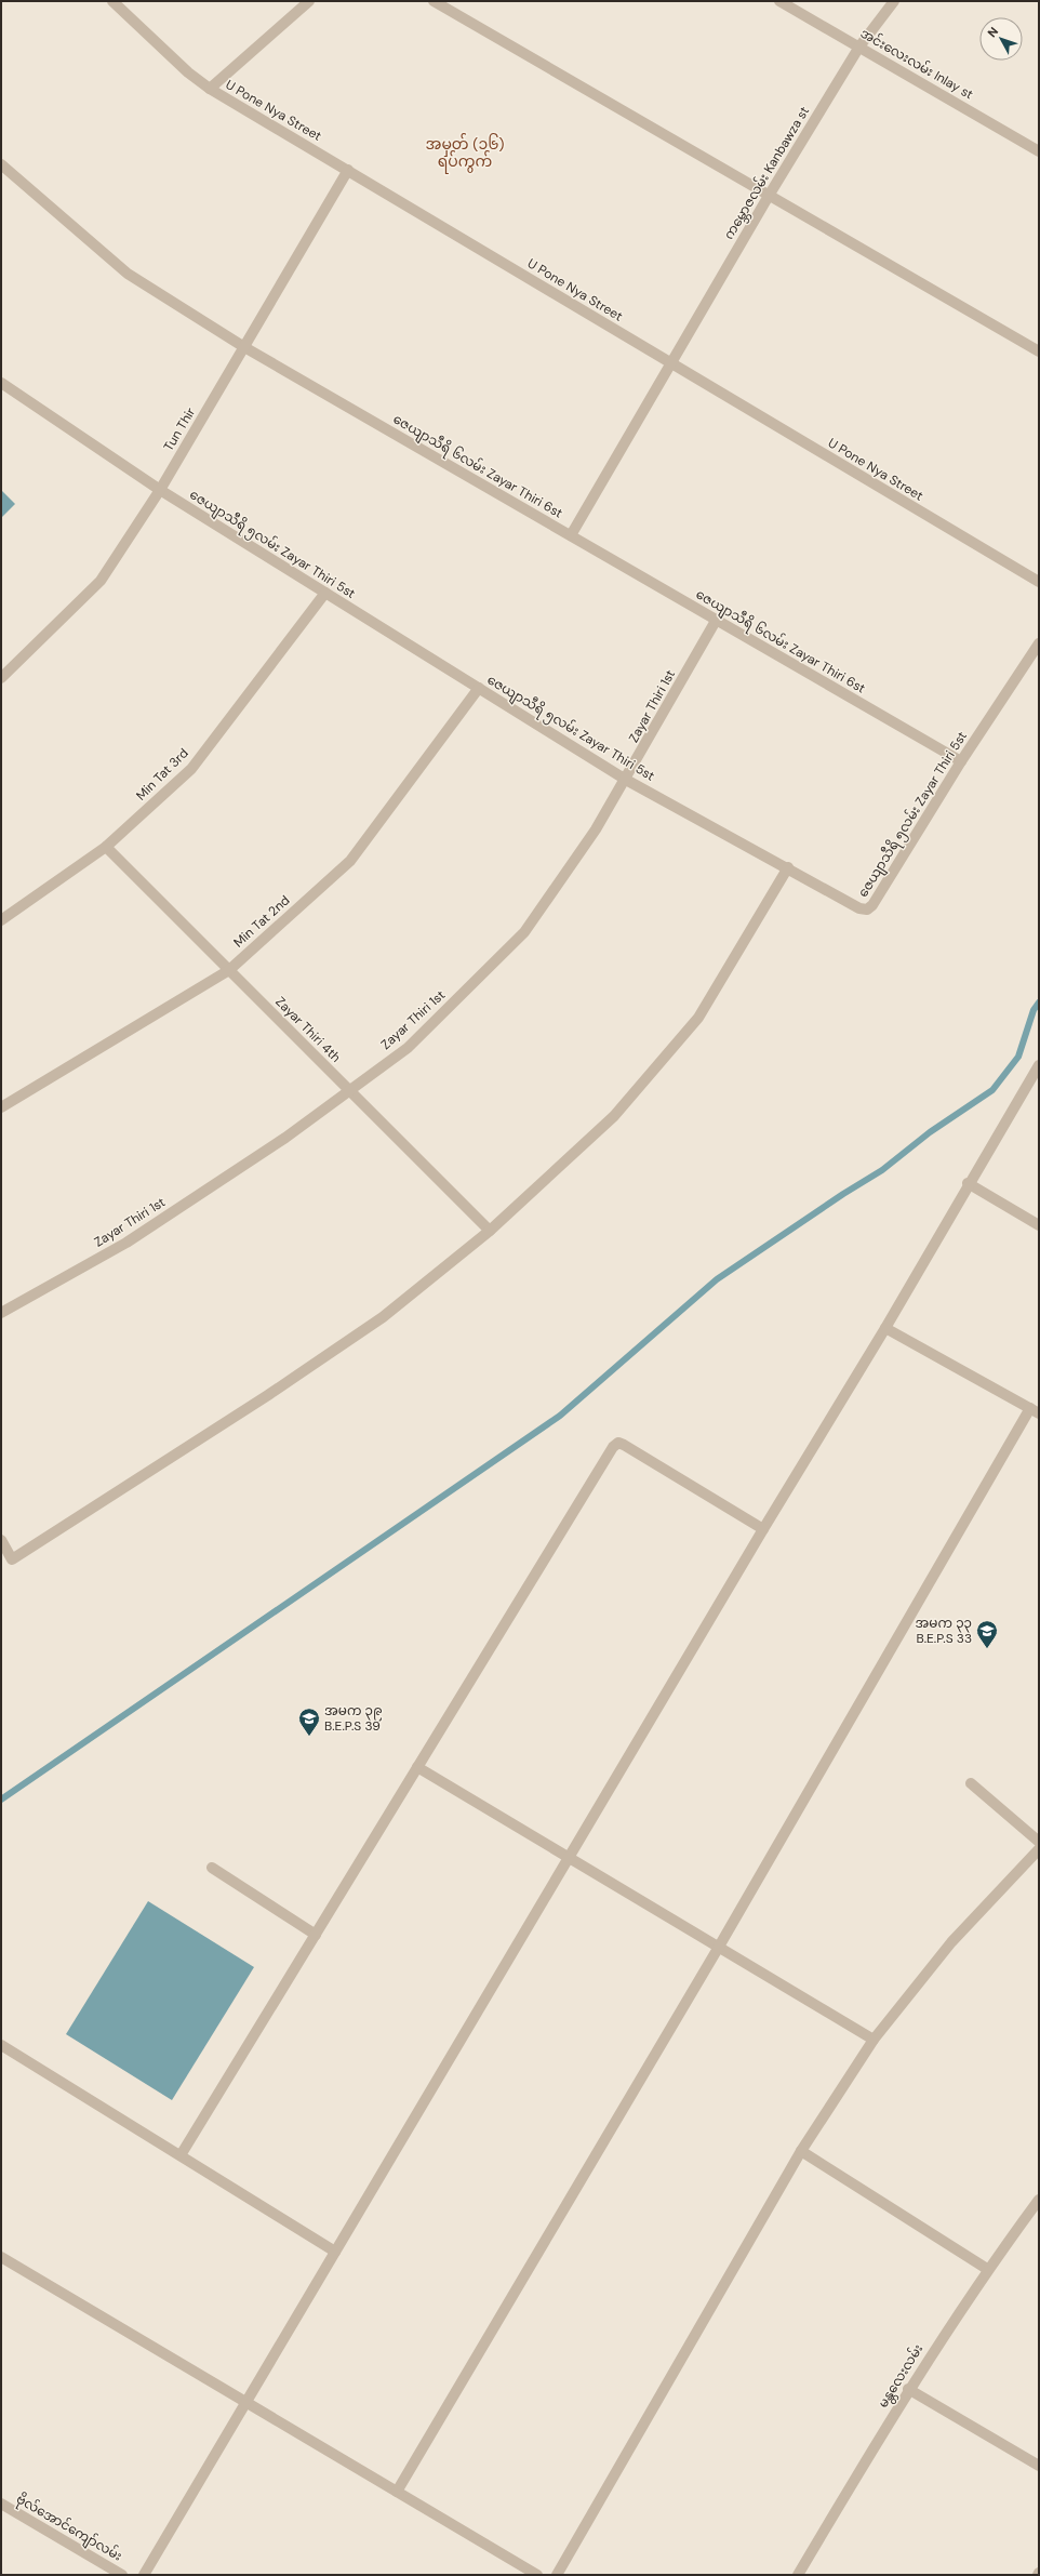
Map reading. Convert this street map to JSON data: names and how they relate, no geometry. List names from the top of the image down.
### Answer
{
  "streets": {
    "street": [
      "အင်းလေးလမ်း Inlay st",
      "U Pone Nya Street",
      "ကမ္ဘောဇလမ်း Kanbawza st",
      "Tun Thir",
      "ဇေယျာသီရိ ၆လမ်း Zayar Thiri 6st",
      "ဇေယျာသီရိ ၅လမ်း Zayar Thiri 5st",
      "Zayar Thiri 1st",
      "Min Tat 3rd",
      "Min Tat 2nd",
      "Zayar Thiri 4th",
      "မန္တလေးလမ်း",
      "ဗိုလ်အောင်ကျော်လမ်း"
    ]
  },
  "crossings": [
    ["အင်းလေးလမ်း Inlay st", "ကမ္ဘောဇလမ်း Kanbawza st"],
    ["U Pone Nya Street", "ကမ္ဘောဇလမ်း Kanbawza st"],
    ["U Pone Nya Street", "Tun Thir"],
    ["ကမ္ဘောဇလမ်း Kanbawza st", "ဇေယျာသီရိ ၆လမ်း Zayar Thiri 6st"],
    ["Tun Thir", "ဇေယျာသီရိ ၆လမ်း Zayar Thiri 6st"],
    ["Tun Thir", "ဇေယျာသီရိ ၅လမ်း Zayar Thiri 5st"],
    ["ဇေယျာသီရိ ၆လမ်း Zayar Thiri 6st", "ဇေယျာသီရိ ၅လမ်း Zayar Thiri 5st"],
    ["ဇေယျာသီရိ ၆လမ်း Zayar Thiri 6st", "Zayar Thiri 1st"],
    ["ဇေယျာသီရိ ၅လမ်း Zayar Thiri 5st", "Zayar Thiri 1st"],
    ["ဇေယျာသီရိ ၅လမ်း Zayar Thiri 5st", "Min Tat 3rd"],
    ["ဇေယျာသီရိ ၅လမ်း Zayar Thiri 5st", "Min Tat 2nd"],
    ["Zayar Thiri 1st", "Zayar Thiri 4th"],
    ["Min Tat 3rd", "Zayar Thiri 4th"],
    ["Min Tat 2nd", "Zayar Thiri 4th"]
  ],
  "districts": ["အမှတ် (၁၆) ရပ်ကွက်"],
  "places": {
    "school or university": ["အမက ၃၃ B.E.P.S 33", "အမက ၃၉ B.E.P.S 39"]
  },
  "north": "top left"
}
